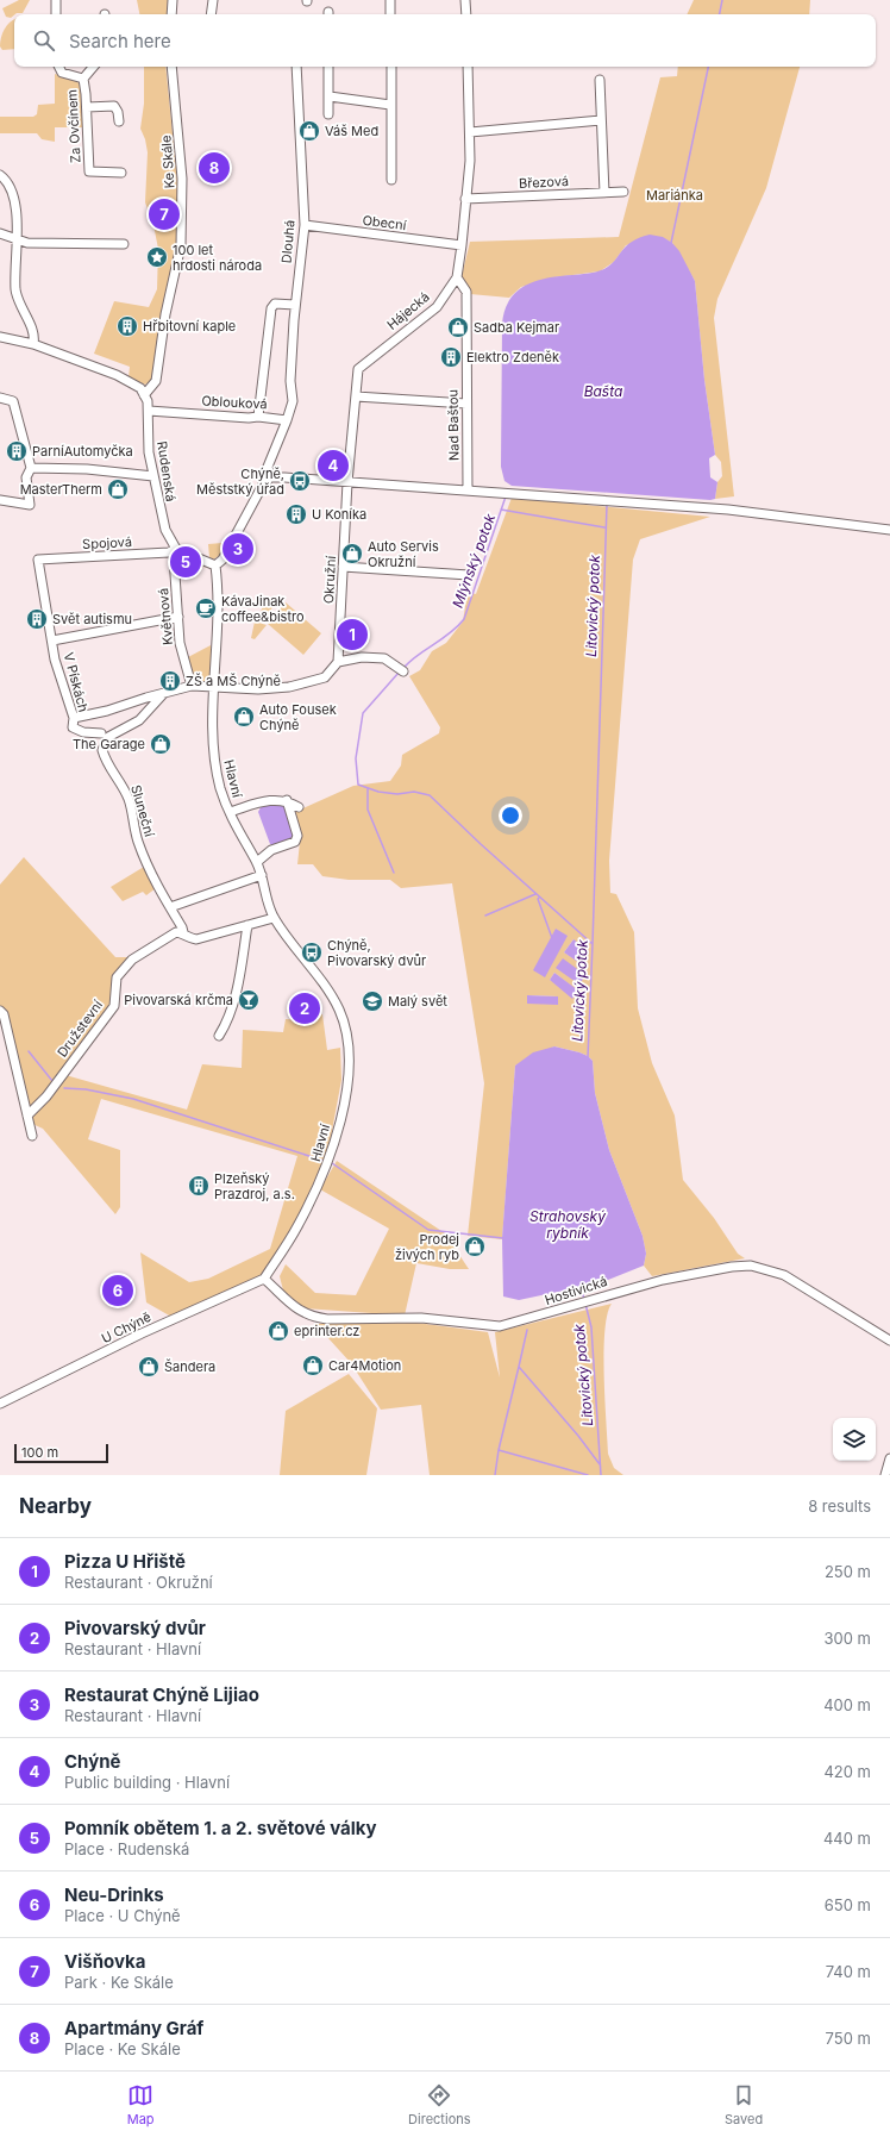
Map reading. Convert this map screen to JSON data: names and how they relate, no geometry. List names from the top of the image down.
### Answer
{
  "streets": {
    "street": [
      "Za Ovčínem",
      "Ke Skále",
      "Březová",
      "Obecní",
      "Dlouhá",
      "Hájecká",
      "Oblouková",
      "Nad Baštou",
      "Rudenská",
      "Spojová",
      "Okružní",
      "Květnová",
      "V Pískách",
      "Hlavní",
      "Sluneční",
      "Družstevní",
      "Hostivická",
      "U Chýně"
    ]
  },
  "crossings": [
    ["Ke Skále", "Rudenská"],
    ["Březová", "Hájecká"],
    ["Obecní", "Dlouhá"],
    ["Obecní", "Hájecká"],
    ["Dlouhá", "Oblouková"],
    ["Hájecká", "Nad Baštou"],
    ["Hájecká", "Okružní"],
    ["Oblouková", "Rudenská"],
    ["Rudenská", "Spojová"],
    ["Rudenská", "Květnová"],
    ["Spojová", "Květnová"],
    ["Spojová", "V Pískách"],
    ["Hlavní", "Družstevní"],
    ["Hlavní", "Hostivická"],
    ["Hlavní", "U Chýně"],
    ["Sluneční", "Družstevní"],
    ["Hostivická", "U Chýně"]
  ],
  "water": [
    "Bašta",
    "Mlýnský potok",
    "Litovický potok",
    "Strahovský rybník"
  ],
  "parks": ["Mariánka"],
  "places": {
    "shop": [
      "Váš Med",
      "Sadba Kejmar",
      "MasterTherm",
      "Auto Servis Okružní",
      "Auto Fousek Chýně",
      "The Garage",
      "Prodej živých ryb",
      "eprinter.cz",
      "Car4Motion",
      "Šandera"
    ],
    "place": ["100 let hrdosti národa"],
    "building": [
      "Hřbitovní kaple",
      "Elektro Zdeněk",
      "ParníAutomyčka",
      "U Koníka",
      "Svět autismu",
      "ZŠ a MŠ Chýně",
      "Plzeňský Prazdroj, a.s."
    ],
    "bus stop": ["Chýně, Měststký úřad", "Chýně, Pivovarský dvůr"],
    "cafe": ["KávaJinak coffee&bistro"],
    "bar": ["Pivovarská krčma"],
    "school or university": ["Malý svět"]
  },
  "scale_bar": "100 m",
  "page": {
    "search": "Search here",
    "pins": [
      "8",
      "7",
      "4",
      "3",
      "5",
      "1",
      "2",
      "6"
    ],
    "scale": "100 m",
    "heading": ["Nearby", "8 results"],
    "list": [
      {
        "mark": "1",
        "name": "Pizza U Hřiště",
        "note": "Restaurant · Okružní",
        "value": "250 m"
      },
      {
        "mark": "2",
        "name": "Pivovarský dvůr",
        "note": "Restaurant · Hlavní",
        "value": "300 m"
      },
      {
        "mark": "3",
        "name": "Restaurat Chýně Lijiao",
        "note": "Restaurant · Hlavní",
        "value": "400 m"
      },
      {
        "mark": "4",
        "name": "Chýně",
        "note": "Public building · Hlavní",
        "value": "420 m"
      },
      {
        "mark": "5",
        "name": "Pomník obětem 1. a 2. světové války",
        "note": "Place · Rudenská",
        "value": "440 m"
      },
      {
        "mark": "6",
        "name": "Neu-Drinks",
        "note": "Place · U Chýně",
        "value": "650 m"
      },
      {
        "mark": "7",
        "name": "Višňovka",
        "note": "Park · Ke Skále",
        "value": "740 m"
      },
      {
        "mark": "8",
        "name": "Apartmány Gráf",
        "note": "Place · Ke Skále",
        "value": "750 m"
      }
    ],
    "nav": ["Map", "Directions", "Saved"]
  }
}
